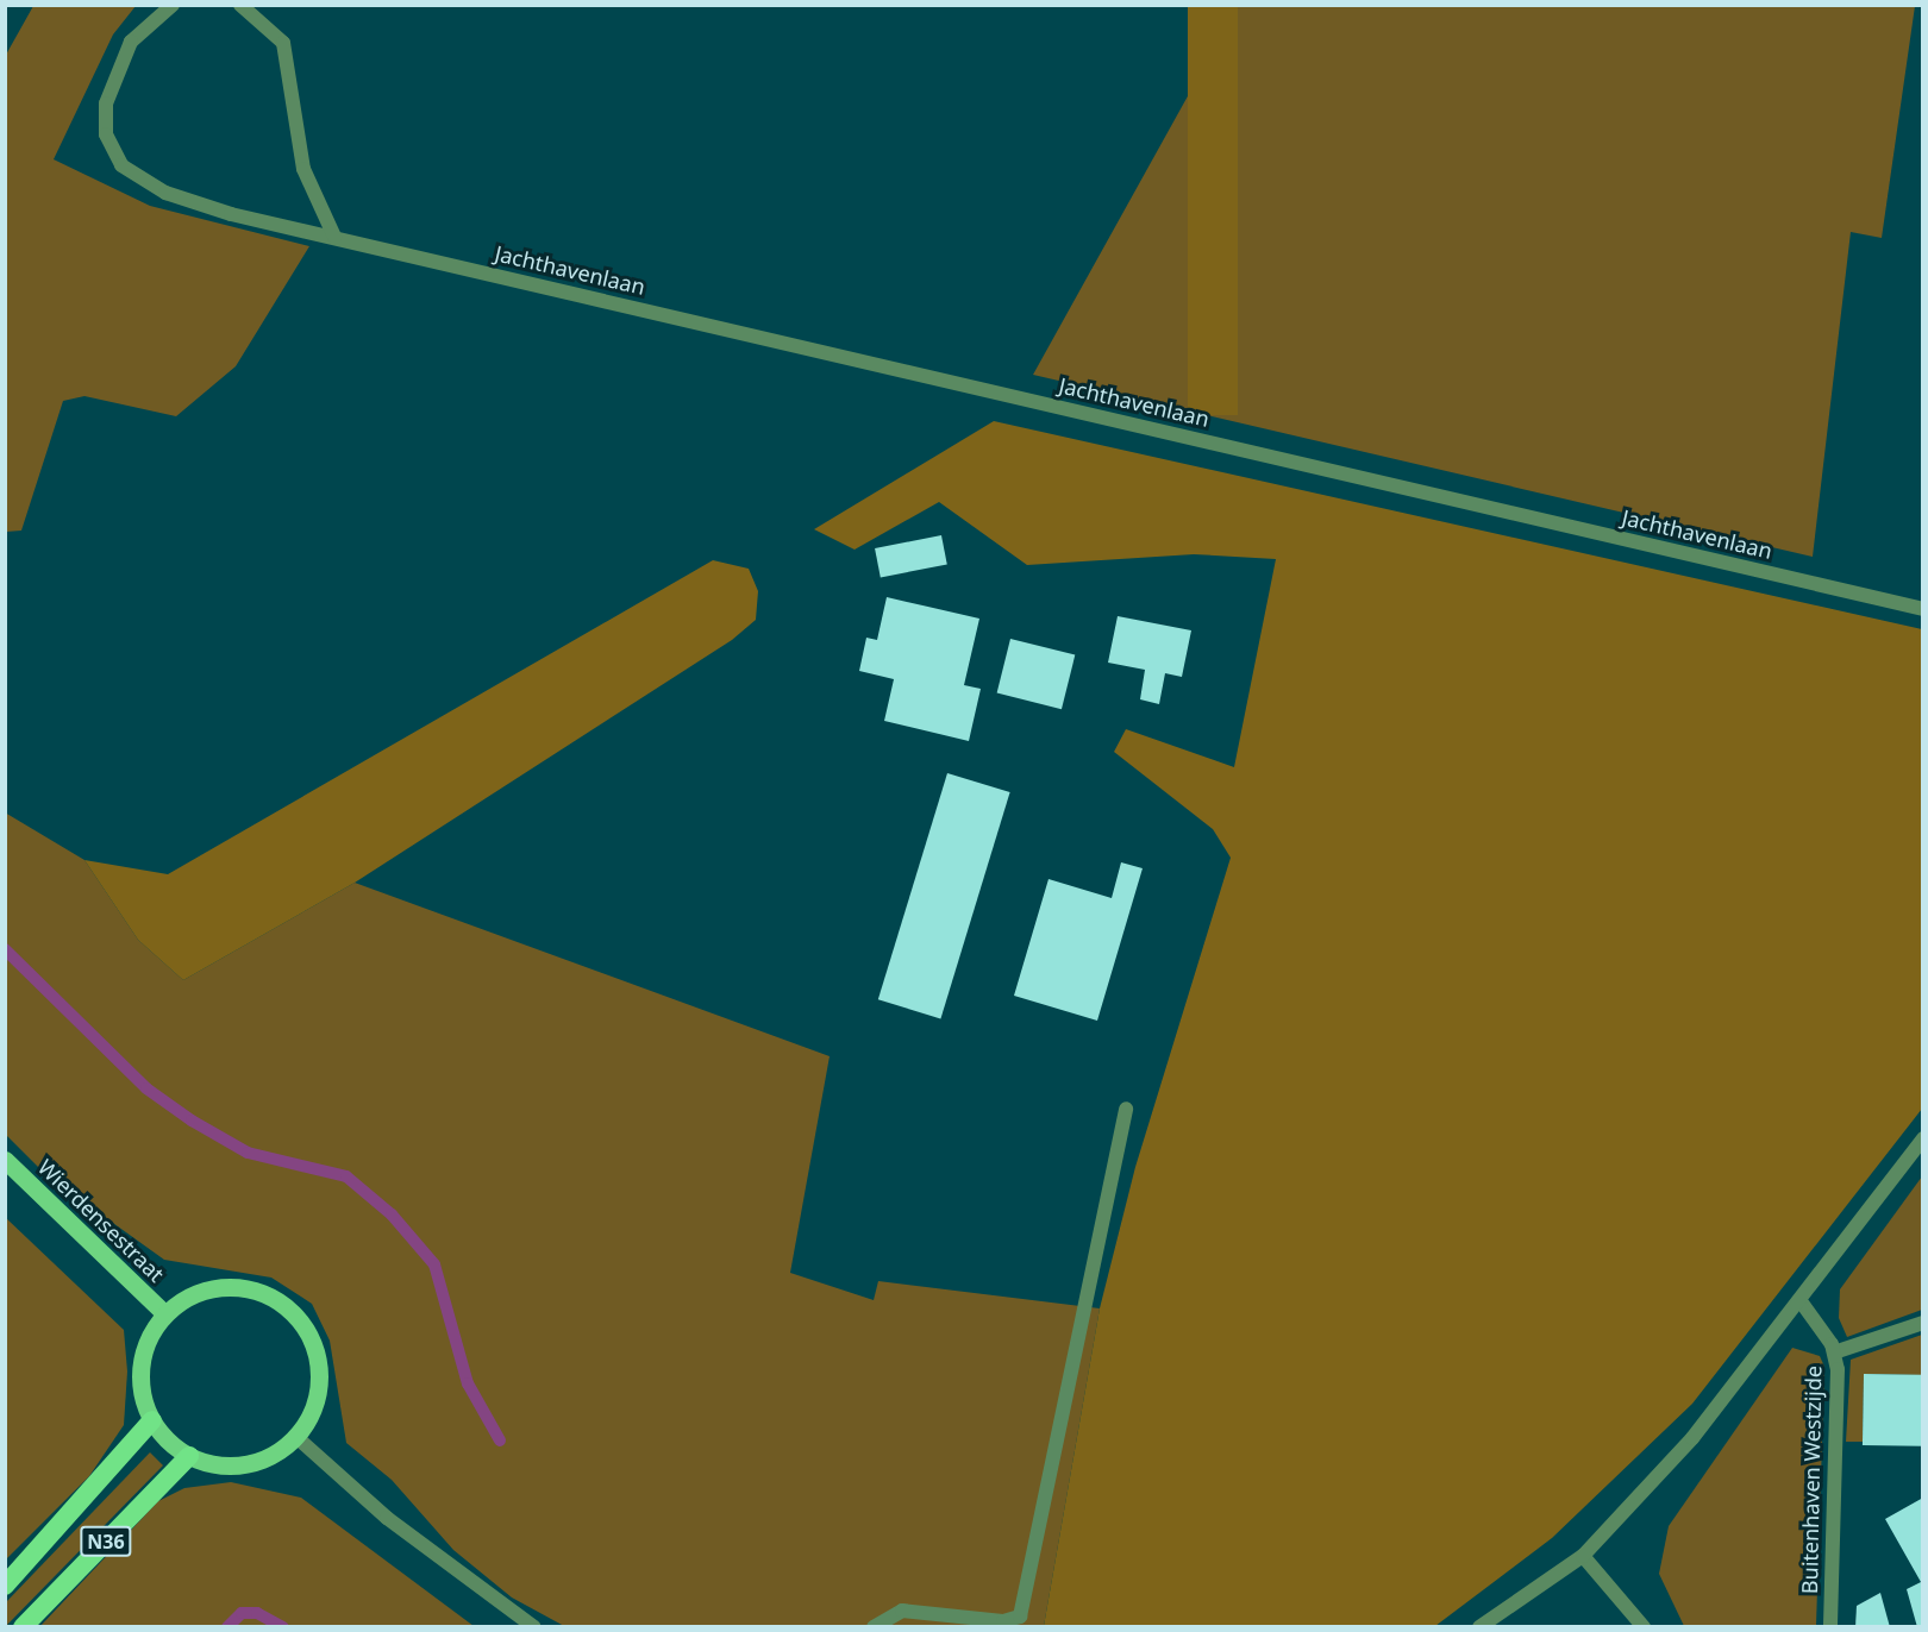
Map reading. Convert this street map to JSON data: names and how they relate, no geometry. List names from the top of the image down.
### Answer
{
  "streets": {
    "highway": ["N36"],
    "main road": ["Wierdensestraat"],
    "street": ["Jachthavenlaan", "Buitenhaven Westzijde"]
  },
  "crossings": [
    ["Wierdensestraat", "N36"]
  ]
}
